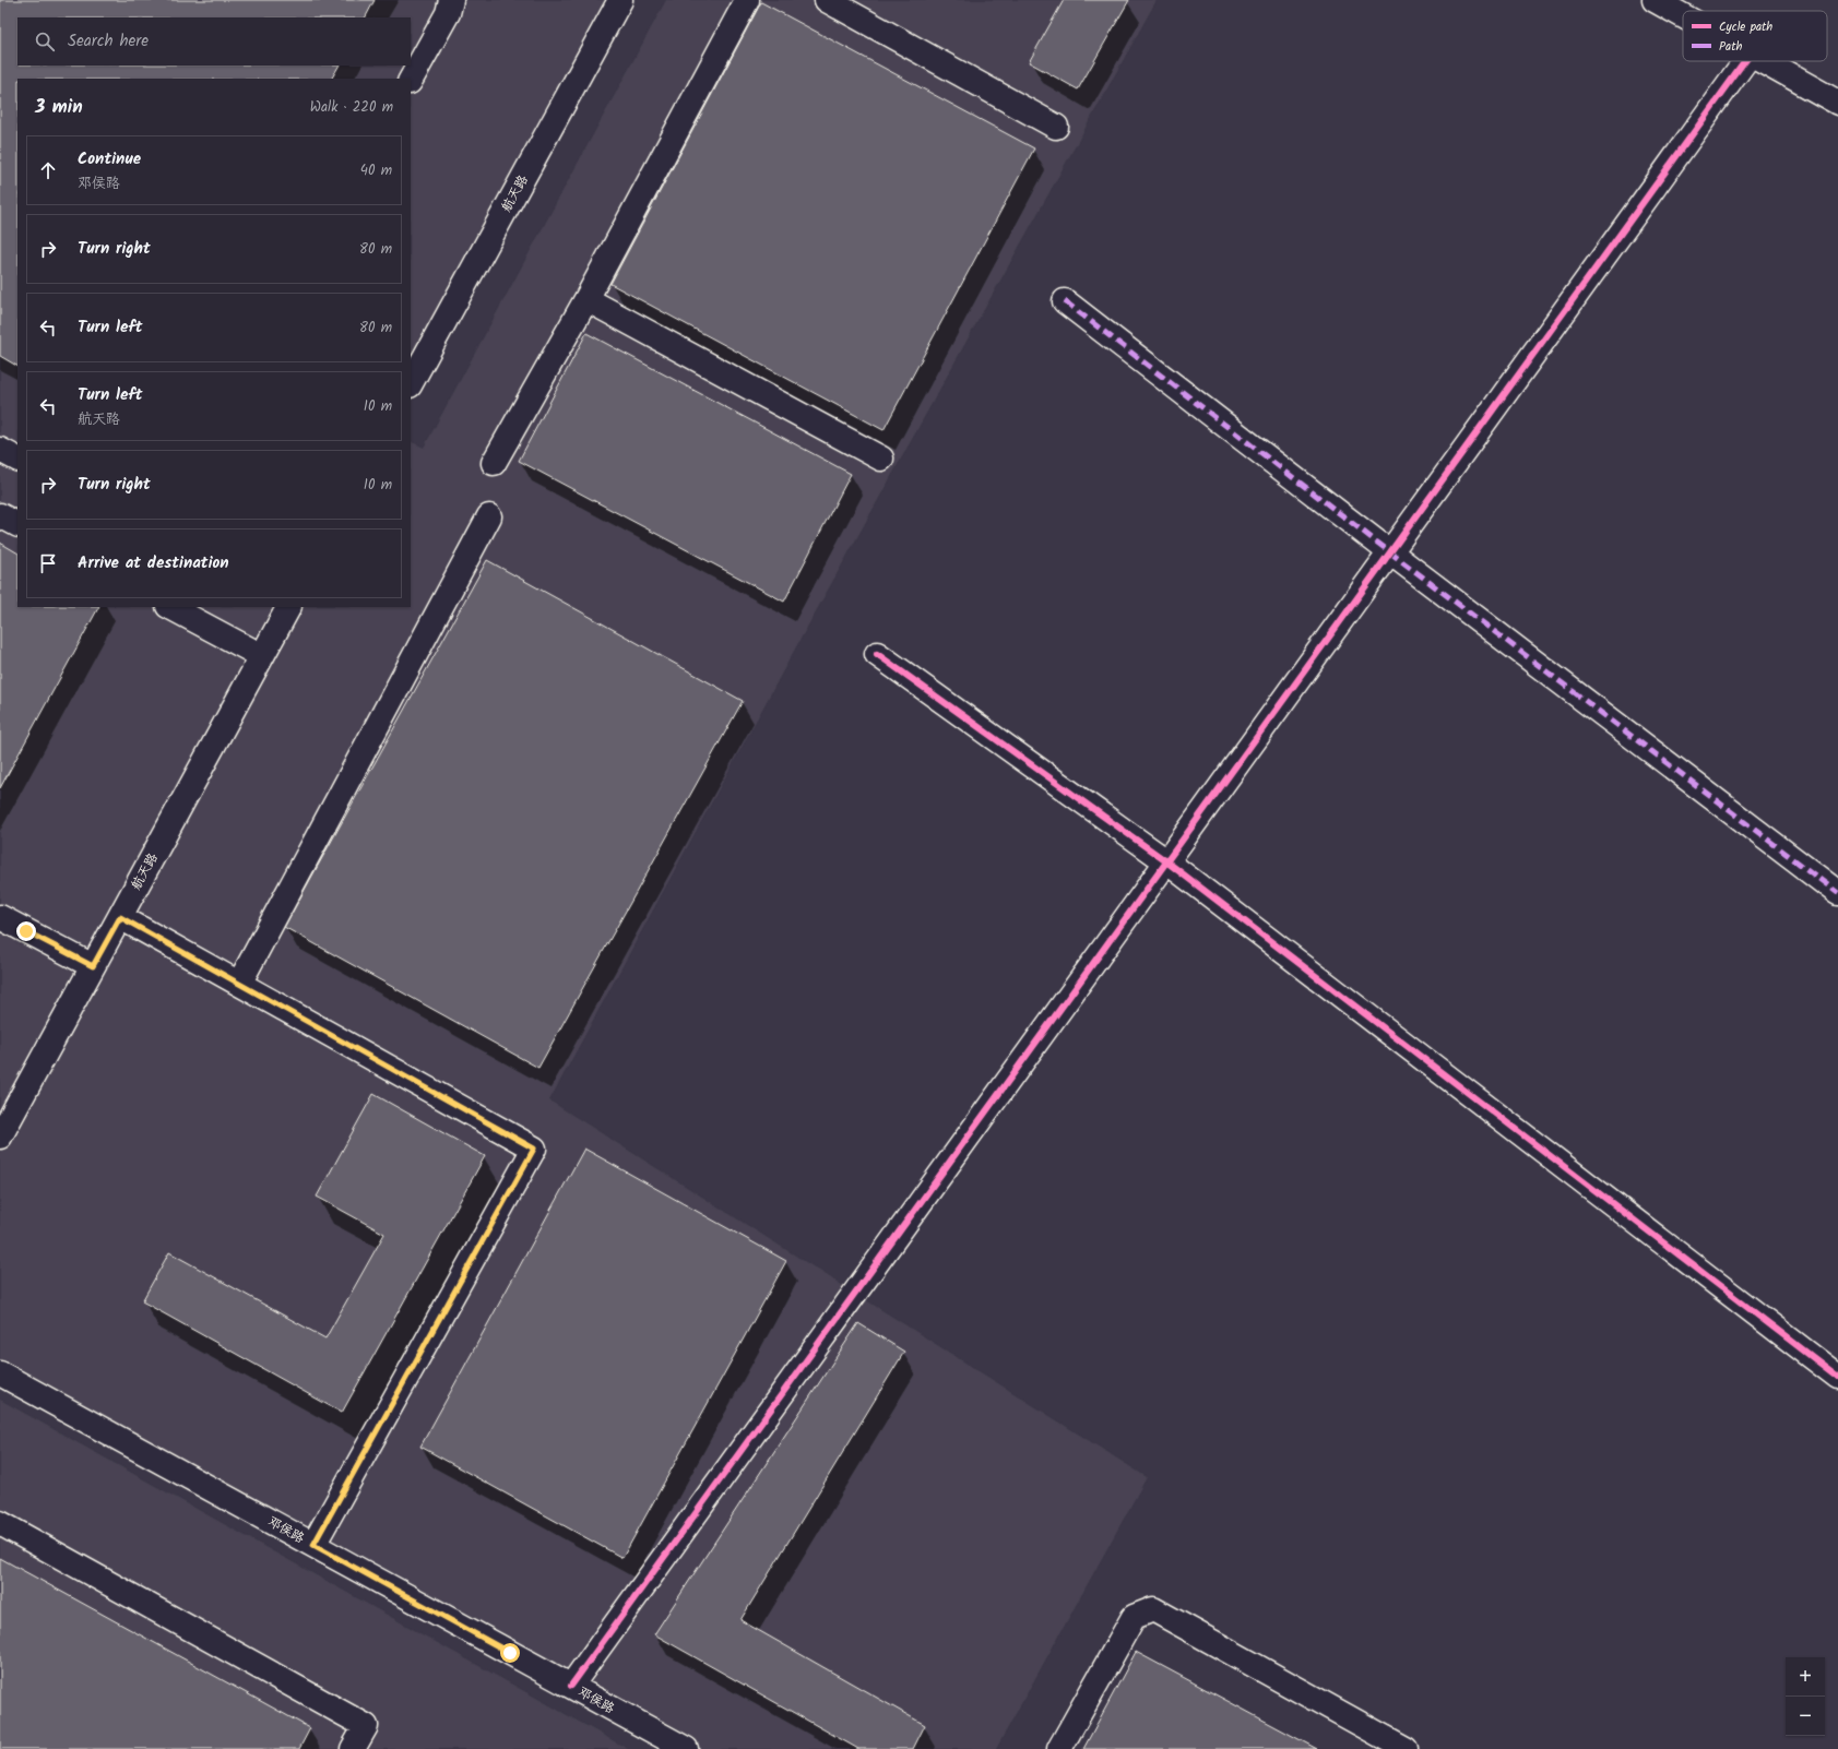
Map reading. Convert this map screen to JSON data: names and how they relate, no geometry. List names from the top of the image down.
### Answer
{
  "streets": {
    "street": ["航天路", "邓侯路"]
  },
  "legend": ["Cycle path", "Path"],
  "page": {
    "search": "Search here",
    "heading": ["3 min", "Walk · 220 m"],
    "list": [
      ["Continue", "邓侯路", "40 m"],
      ["Turn right", "80 m"],
      ["Turn left", "80 m"],
      ["Turn left", "航天路", "10 m"],
      ["Turn right", "10 m"],
      "Arrive at destination"
    ],
    "map_buttons": ["+", "−"]
  }
}
